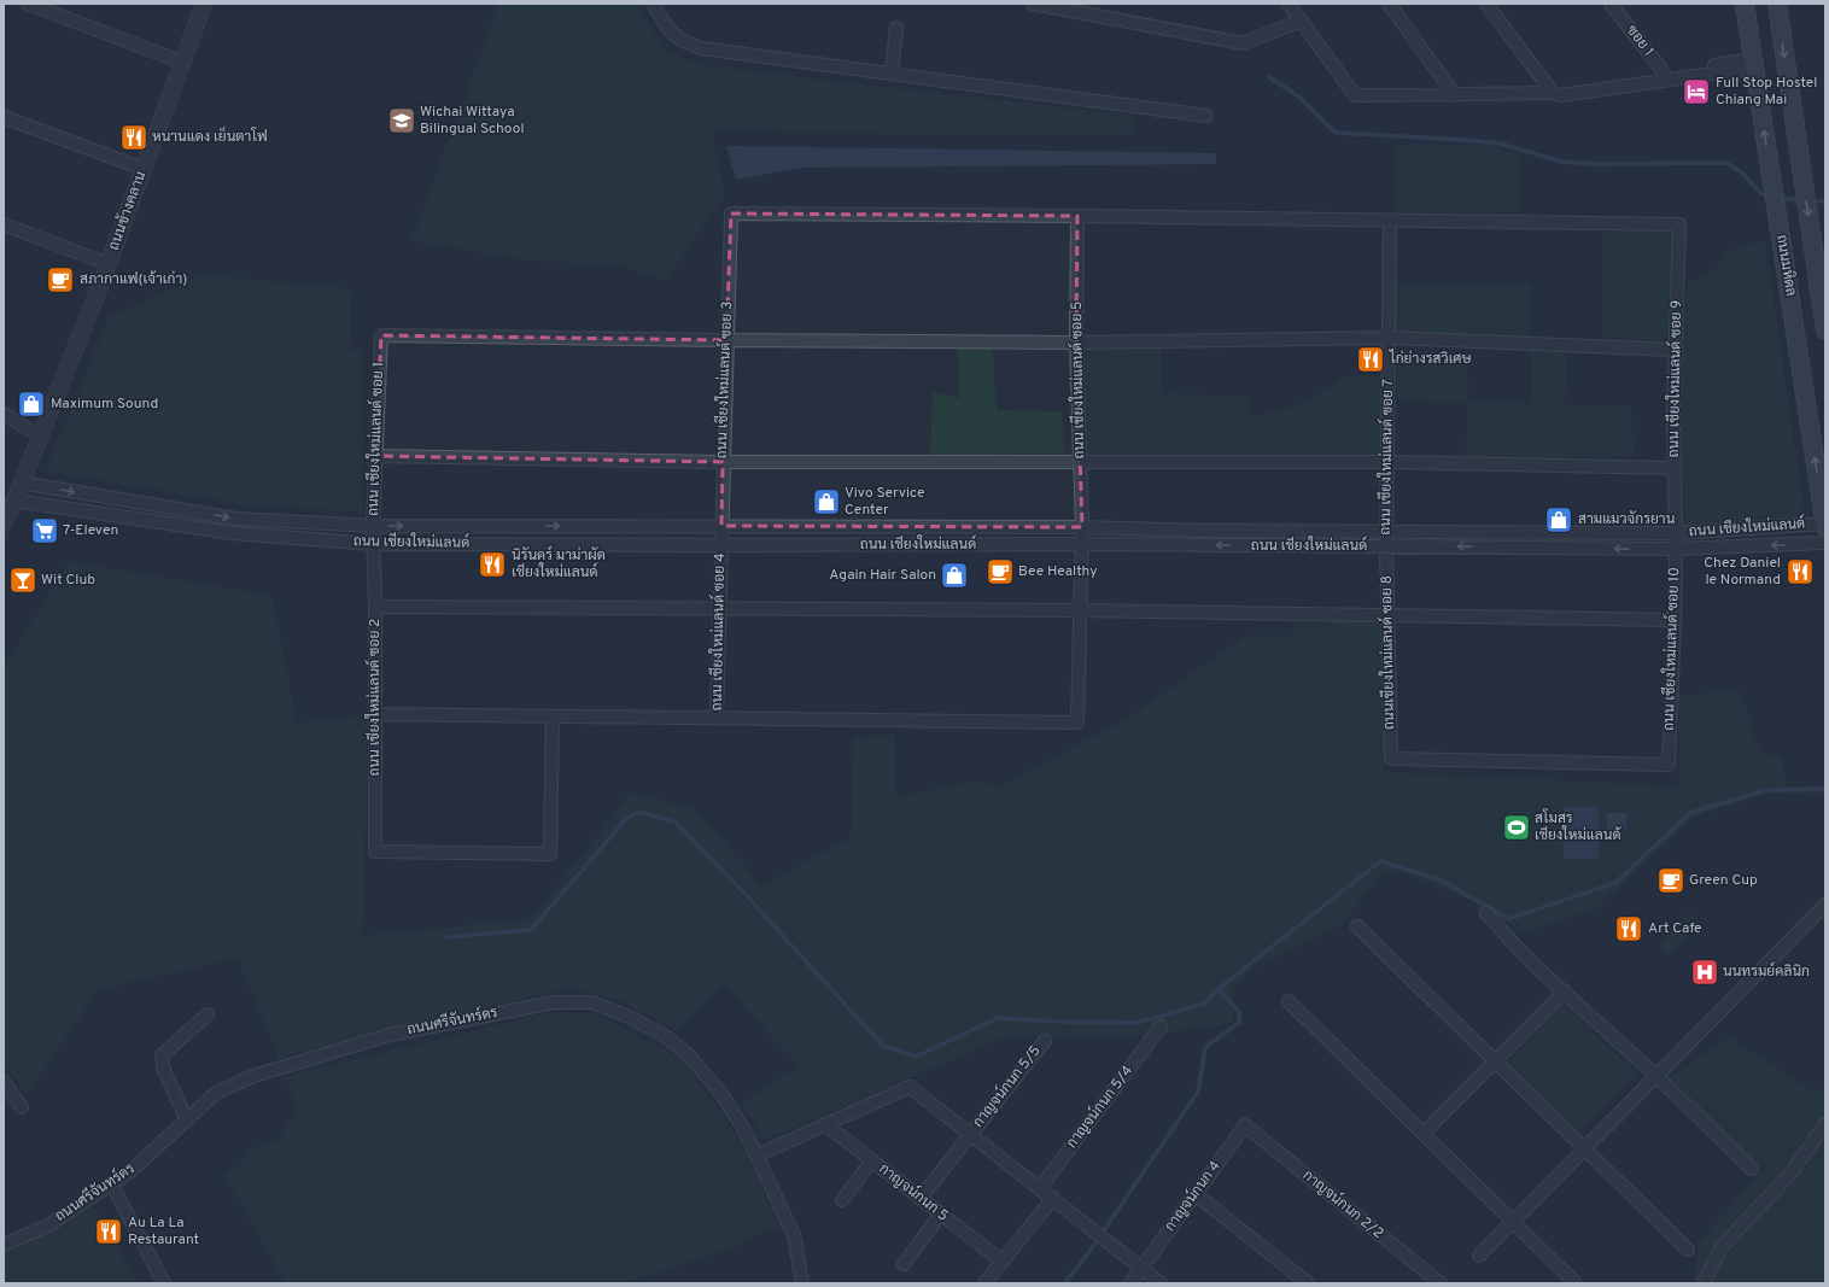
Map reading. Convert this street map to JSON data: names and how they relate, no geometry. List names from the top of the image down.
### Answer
{
  "streets": {
    "main road": ["ถนนมหิดล"],
    "street": [
      "ซอย 1",
      "ถนนช้างคลาน",
      "ถนน เชียงใหม่แลนด์ ซอย 9",
      "ถนน เชียงใหม่แลนด์ ซอย 3",
      "ถนน เชียงใหม่แลนด์ ซอย 5",
      "ถนน เชียงใหม่แลนด์ ซอย 1",
      "ถนน เชียงใหม่แลนด์ ซอย 7",
      "ถนน เชียงใหม่แลนด์",
      "ถนน เชียงใหม่แลนด์ ซอย 4",
      "ถนน เชียงใหม่แลนด์ ซอย 10",
      "ถนนเชียงใหม่แลนด์ ซอย 8",
      "ถนน เชียงใหม่แลนด์ ซอย 2",
      "ถนนศรีจันทร์ดร",
      "กาญจน์กนก 5/5",
      "กาญจน์กนก 5/4",
      "กาญจน์กนก 5",
      "กาญจน์กนก 4",
      "กาญจน์กนก 2/2"
    ]
  },
  "crossings": [
    ["ถนนช้างคลาน", "ถนน เชียงใหม่แลนด์"],
    ["ถนนมหิดล", "ถนน เชียงใหม่แลนด์"],
    ["ถนน เชียงใหม่แลนด์ ซอย 9", "ถนน เชียงใหม่แลนด์ ซอย 7"],
    ["ถนน เชียงใหม่แลนด์ ซอย 9", "ถนน เชียงใหม่แลนด์"],
    ["ถนน เชียงใหม่แลนด์ ซอย 9", "ถนน เชียงใหม่แลนด์ ซอย 10"],
    ["ถนน เชียงใหม่แลนด์ ซอย 3", "ถนน เชียงใหม่แลนด์ ซอย 5"],
    ["ถนน เชียงใหม่แลนด์ ซอย 3", "ถนน เชียงใหม่แลนด์ ซอย 1"],
    ["ถนน เชียงใหม่แลนด์ ซอย 3", "ถนน เชียงใหม่แลนด์"],
    ["ถนน เชียงใหม่แลนด์ ซอย 3", "ถนน เชียงใหม่แลนด์ ซอย 4"],
    ["ถนน เชียงใหม่แลนด์ ซอย 5", "ถนน เชียงใหม่แลนด์"],
    ["ถนน เชียงใหม่แลนด์ ซอย 5", "ถนน เชียงใหม่แลนด์ ซอย 4"],
    ["ถนน เชียงใหม่แลนด์ ซอย 1", "ถนน เชียงใหม่แลนด์"],
    ["ถนน เชียงใหม่แลนด์ ซอย 1", "ถนน เชียงใหม่แลนด์ ซอย 2"],
    ["ถนน เชียงใหม่แลนด์ ซอย 7", "ถนน เชียงใหม่แลนด์"],
    ["ถนน เชียงใหม่แลนด์ ซอย 7", "ถนนเชียงใหม่แลนด์ ซอย 8"],
    ["ถนน เชียงใหม่แลนด์", "ถนน เชียงใหม่แลนด์ ซอย 4"],
    ["ถนน เชียงใหม่แลนด์", "ถนน เชียงใหม่แลนด์ ซอย 10"],
    ["ถนน เชียงใหม่แลนด์", "ถนนเชียงใหม่แลนด์ ซอย 8"],
    ["ถนน เชียงใหม่แลนด์", "ถนน เชียงใหม่แลนด์ ซอย 2"],
    ["ถนน เชียงใหม่แลนด์ ซอย 10", "ถนนเชียงใหม่แลนด์ ซอย 8"],
    ["กาญจน์กนก 5/5", "กาญจน์กนก 5"],
    ["กาญจน์กนก 4", "กาญจน์กนก 2/2"]
  ],
  "places": {
    "hotel": ["Full Stop Hostel Chiang Mai"],
    "school or university": ["Wichai Wittaya Bilingual School"],
    "restaurant": [
      "หนานแดง เย็นตาโฟ",
      "ไก่ย่างรสวิเศษ",
      "นิรันดร์ มาม่าผัด เชียงใหม่แลนด์",
      "Chez Daniel le Normand",
      "Art Cafe",
      "Au La La Restaurant"
    ],
    "cafe": ["สภากาแฟ(เจ้าเก่า)", "Bee Healthy", "Green Cup"],
    "shop": [
      "Maximum Sound",
      "Vivo Service Center",
      "สามแมวจักรยาน",
      "Again Hair Salon"
    ],
    "supermarket": ["7-Eleven"],
    "bar": ["Wit Club"],
    "sports": ["สโมสร เชียงใหม่แลนด้"],
    "hospital": ["นนทรมย์คลินิก"]
  }
}
